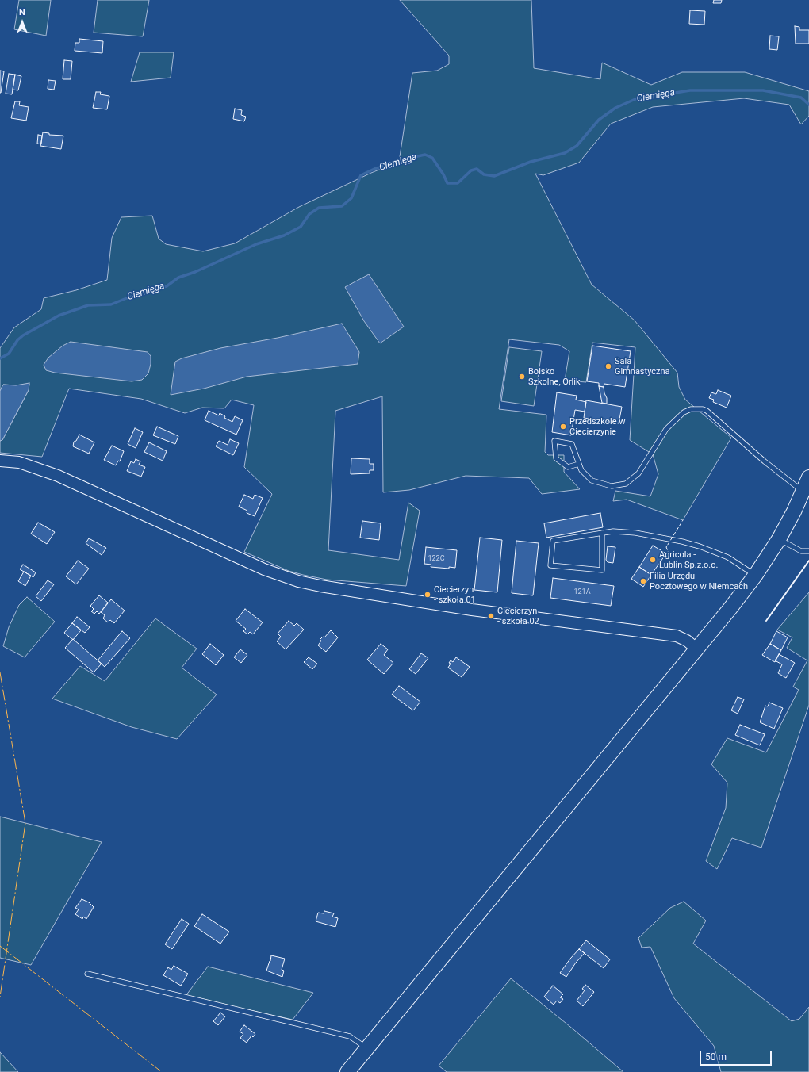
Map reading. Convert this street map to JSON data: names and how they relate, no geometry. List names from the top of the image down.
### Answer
{
  "water": ["Ciemięga"],
  "places": [
    "Sala Gimnastyczna",
    "Boisko Szkolne, Orlik",
    "Przedszkole w Ciecierzynie",
    "Agricola - Lublin Sp.z.o.o.",
    "Filia Urzędu Pocztowego w Niemcach",
    "Ciecierzyn - szkoła 01",
    "Ciecierzyn - szkoła 02"
  ],
  "house_numbers": ["122C", "121A"],
  "scale_bar": "50 m",
  "north": "top"
}
